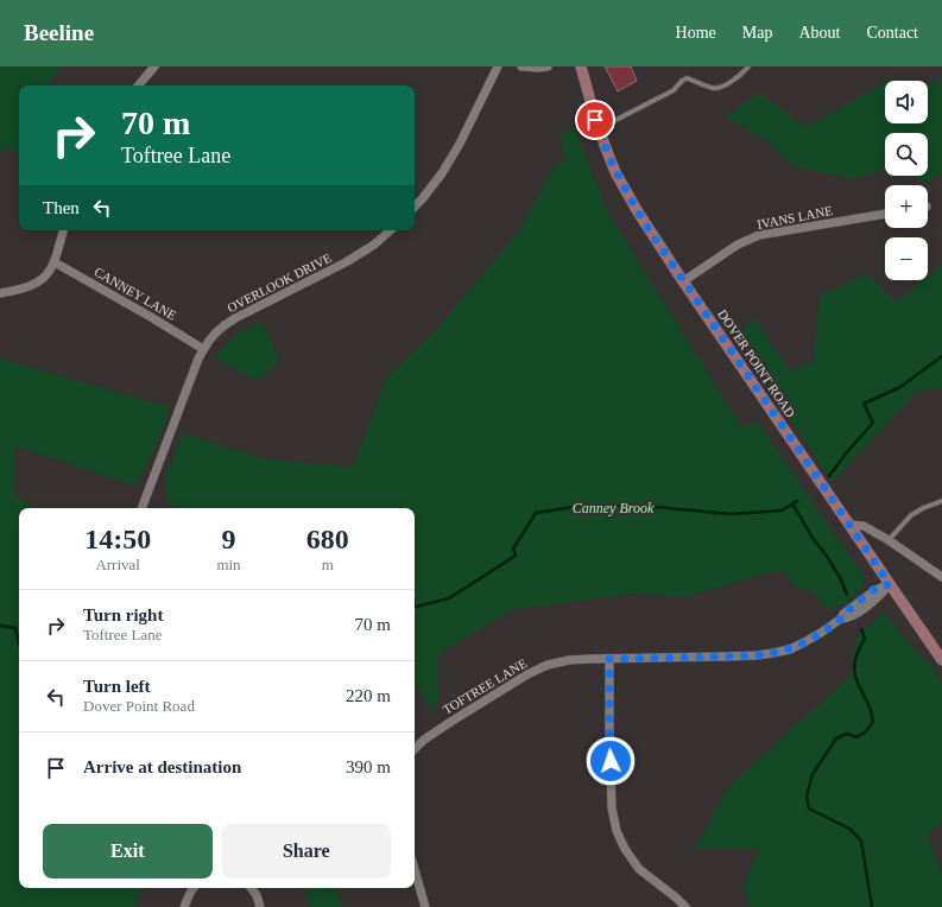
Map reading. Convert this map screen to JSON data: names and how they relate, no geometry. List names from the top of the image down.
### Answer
{
  "streets": {
    "main road": ["DOVER POINT ROAD"],
    "street": [
      "IVANS LANE",
      "OVERLOOK DRIVE",
      "CANNEY LANE",
      "TOFTREE LANE"
    ]
  },
  "crossings": [
    ["IVANS LANE", "DOVER POINT ROAD"],
    ["OVERLOOK DRIVE", "CANNEY LANE"],
    ["DOVER POINT ROAD", "TOFTREE LANE"]
  ],
  "water": ["Canney Brook"],
  "page": {
    "header": "Beeline",
    "nav": [
      "Home",
      "Map",
      "About",
      "Contact"
    ],
    "map_buttons": ["+", "−"],
    "turn": ["70 m", "Toftree Lane"],
    "then": "Then",
    "eta": [
      "14:50",
      "Arrival",
      "9",
      "min",
      "680",
      "m"
    ],
    "list": [
      {
        "name": "Turn right",
        "note": "Toftree Lane",
        "value": "70 m"
      },
      {
        "name": "Turn left",
        "note": "Dover Point Road",
        "value": "220 m"
      },
      {
        "name": "Arrive at destination",
        "value": "390 m"
      }
    ],
    "buttons": ["Exit", "Share"]
  }
}
